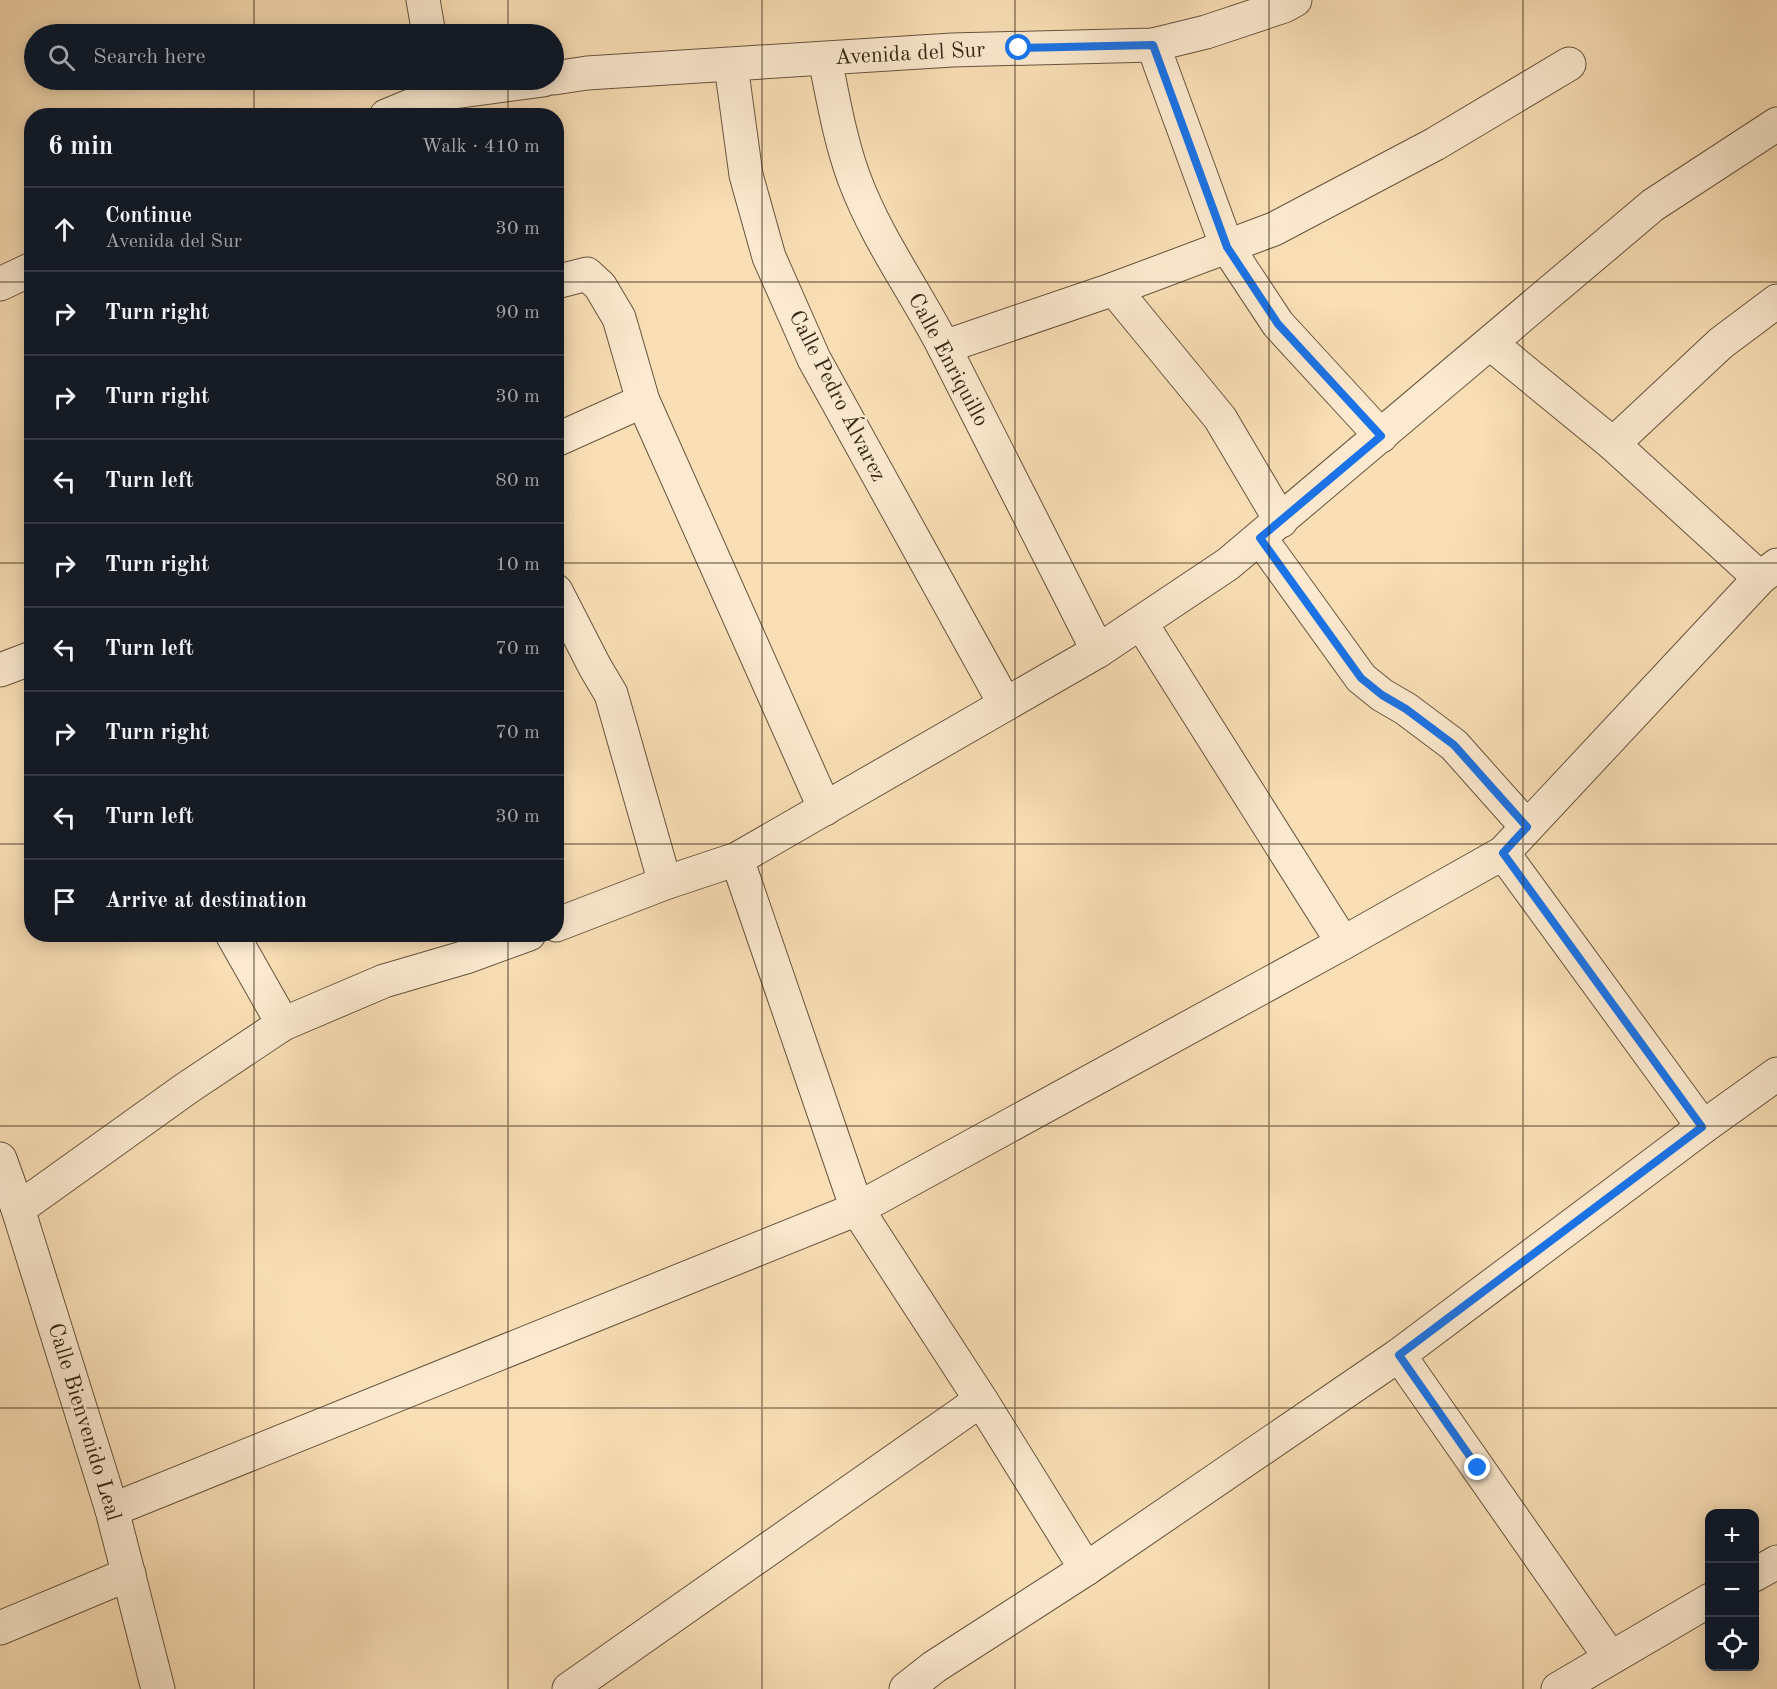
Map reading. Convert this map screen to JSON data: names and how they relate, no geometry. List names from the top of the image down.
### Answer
{
  "streets": {
    "street": [
      "Avenida del Sur",
      "Calle Enriquillo",
      "Calle Pedro Álvarez",
      "Calle Bienvenido Leal"
    ]
  },
  "crossings": [
    ["Avenida del Sur", "Calle Enriquillo"],
    ["Avenida del Sur", "Calle Pedro Álvarez"]
  ],
  "page": {
    "search": "Search here",
    "heading": ["6 min", "Walk · 410 m"],
    "list": [
      ["Continue", "Avenida del Sur", "30 m"],
      ["Turn right", "90 m"],
      ["Turn right", "30 m"],
      ["Turn left", "80 m"],
      ["Turn right", "10 m"],
      ["Turn left", "70 m"],
      ["Turn right", "70 m"],
      ["Turn left", "30 m"],
      "Arrive at destination"
    ],
    "map_buttons": ["+", "−"]
  }
}
